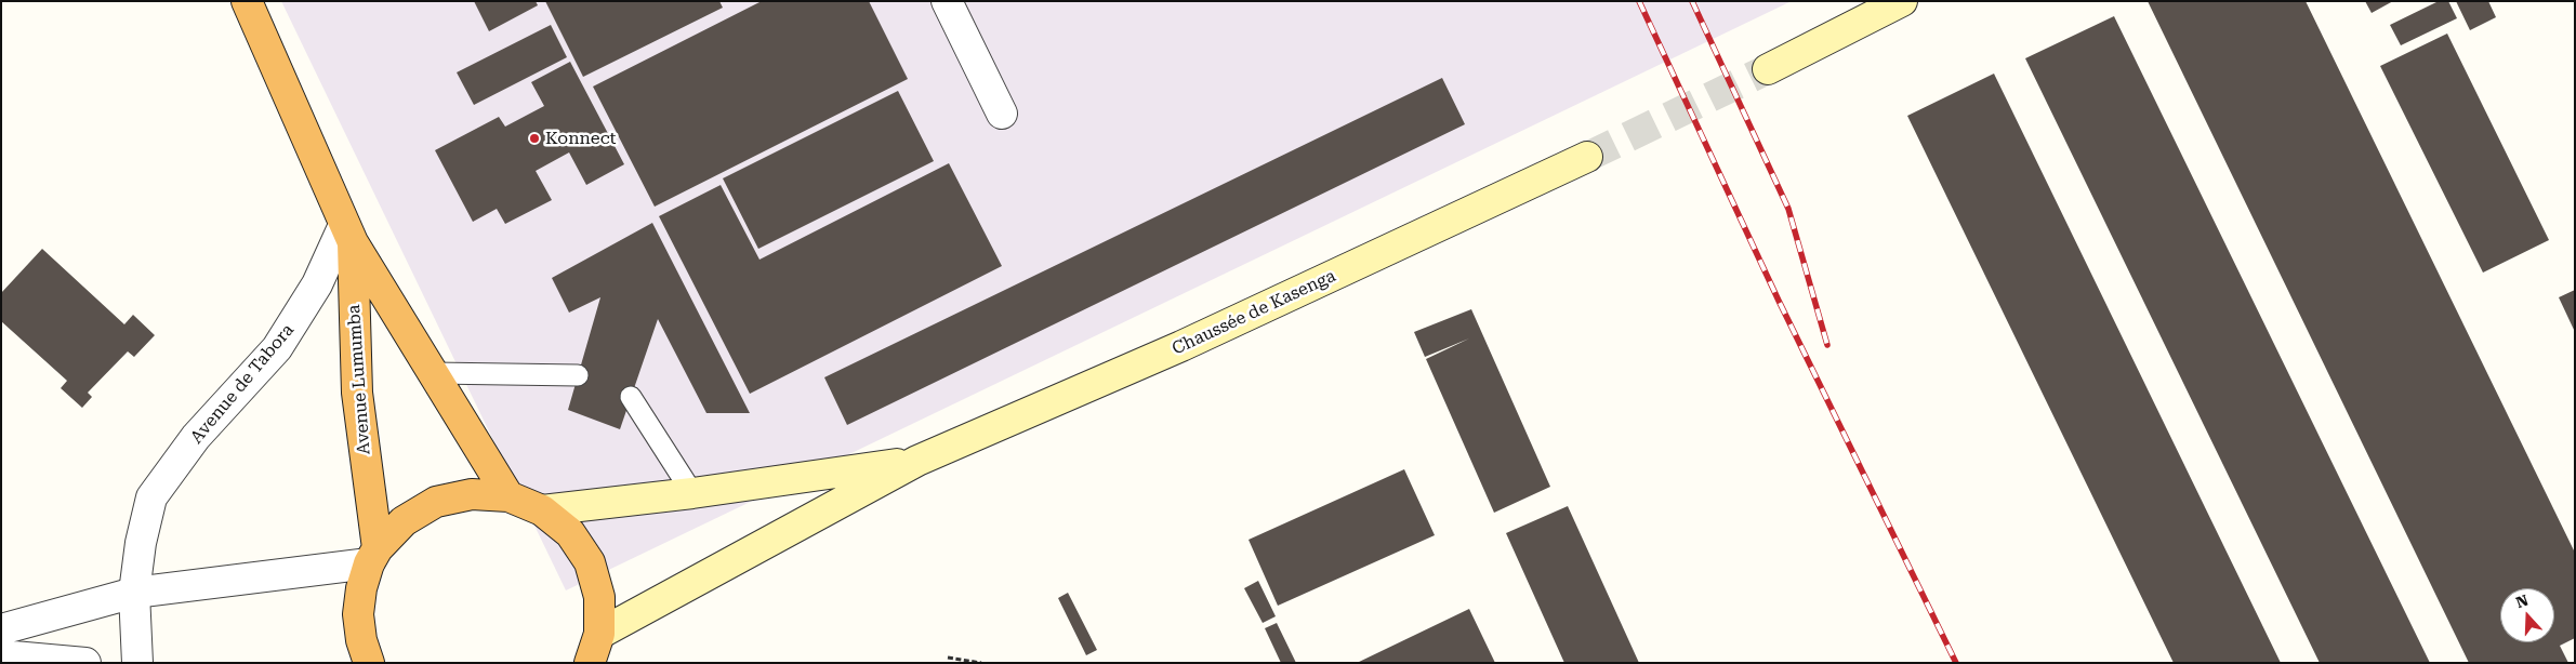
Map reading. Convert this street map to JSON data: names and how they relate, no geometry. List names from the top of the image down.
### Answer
{
  "streets": {
    "highway": ["Avenue Lumumba"],
    "main road": ["Chaussée de Kasenga"],
    "street": ["Avenue de Tabora"]
  },
  "crossings": [
    ["Avenue Lumumba", "Avenue de Tabora"]
  ],
  "places": ["Konnect"],
  "north": "top"
}
